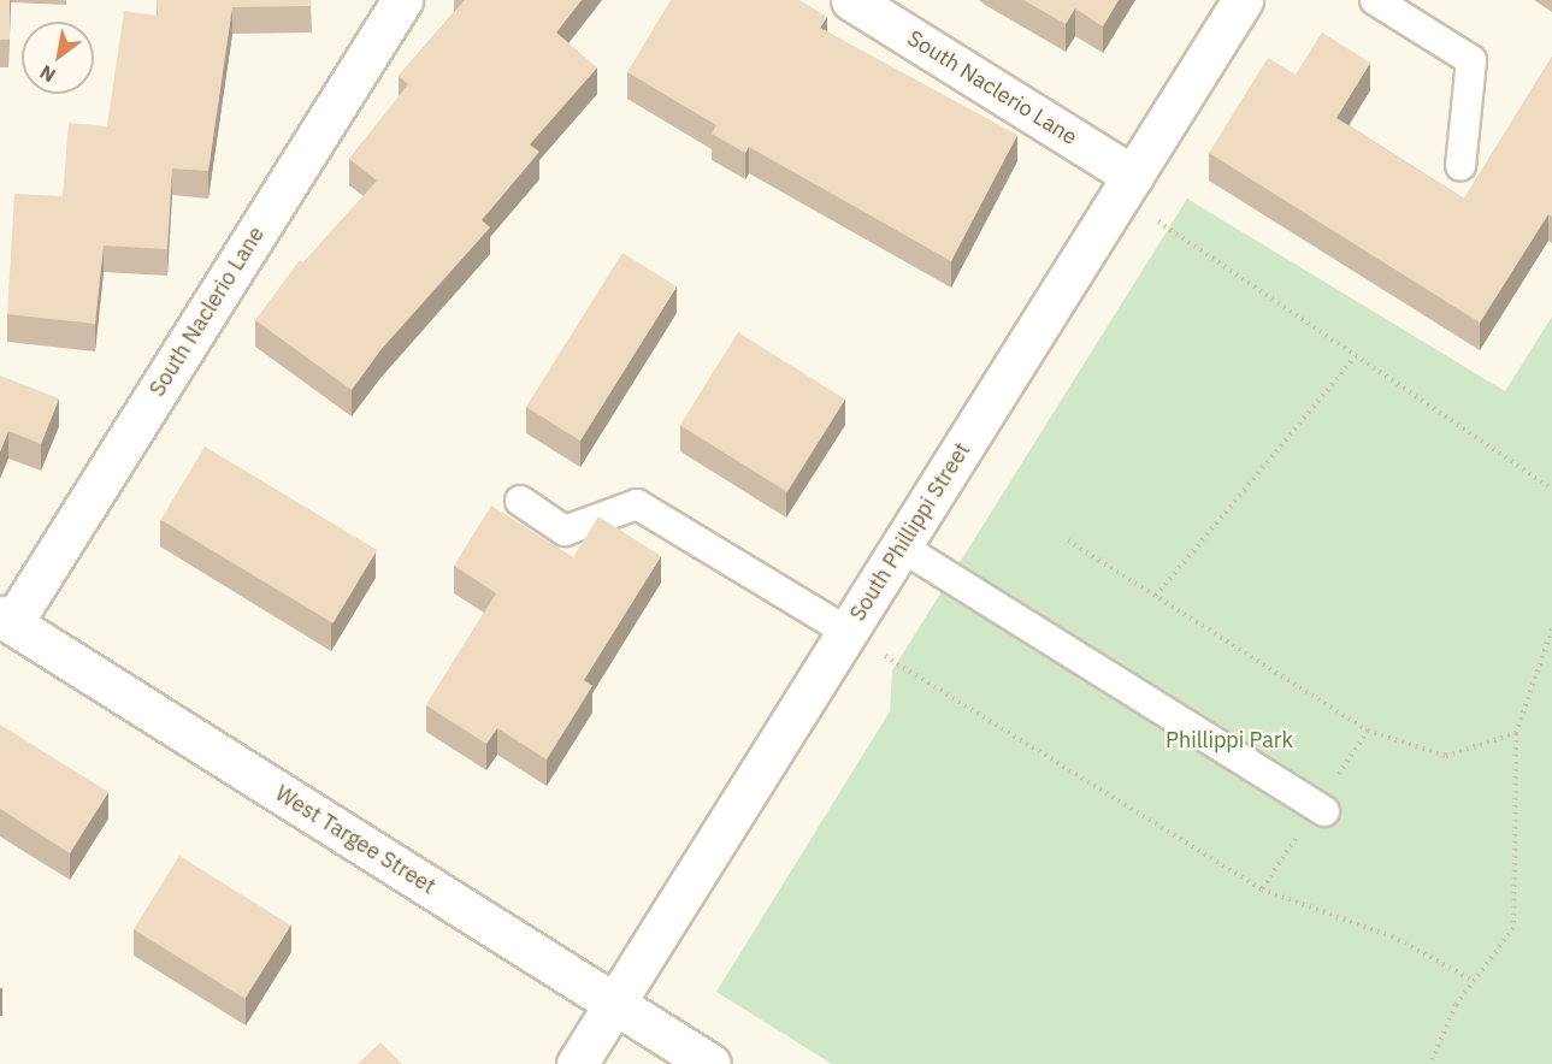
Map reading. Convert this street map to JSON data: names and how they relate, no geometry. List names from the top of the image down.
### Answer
{
  "streets": {
    "street": ["South Naclerio Lane", "South Phillippi Street", "West Targee Street"]
  },
  "crossings": [
    ["South Naclerio Lane", "South Phillippi Street"],
    ["South Naclerio Lane", "West Targee Street"],
    ["South Phillippi Street", "West Targee Street"]
  ],
  "parks": ["Phillippi Park"],
  "north": "bottom left"
}
